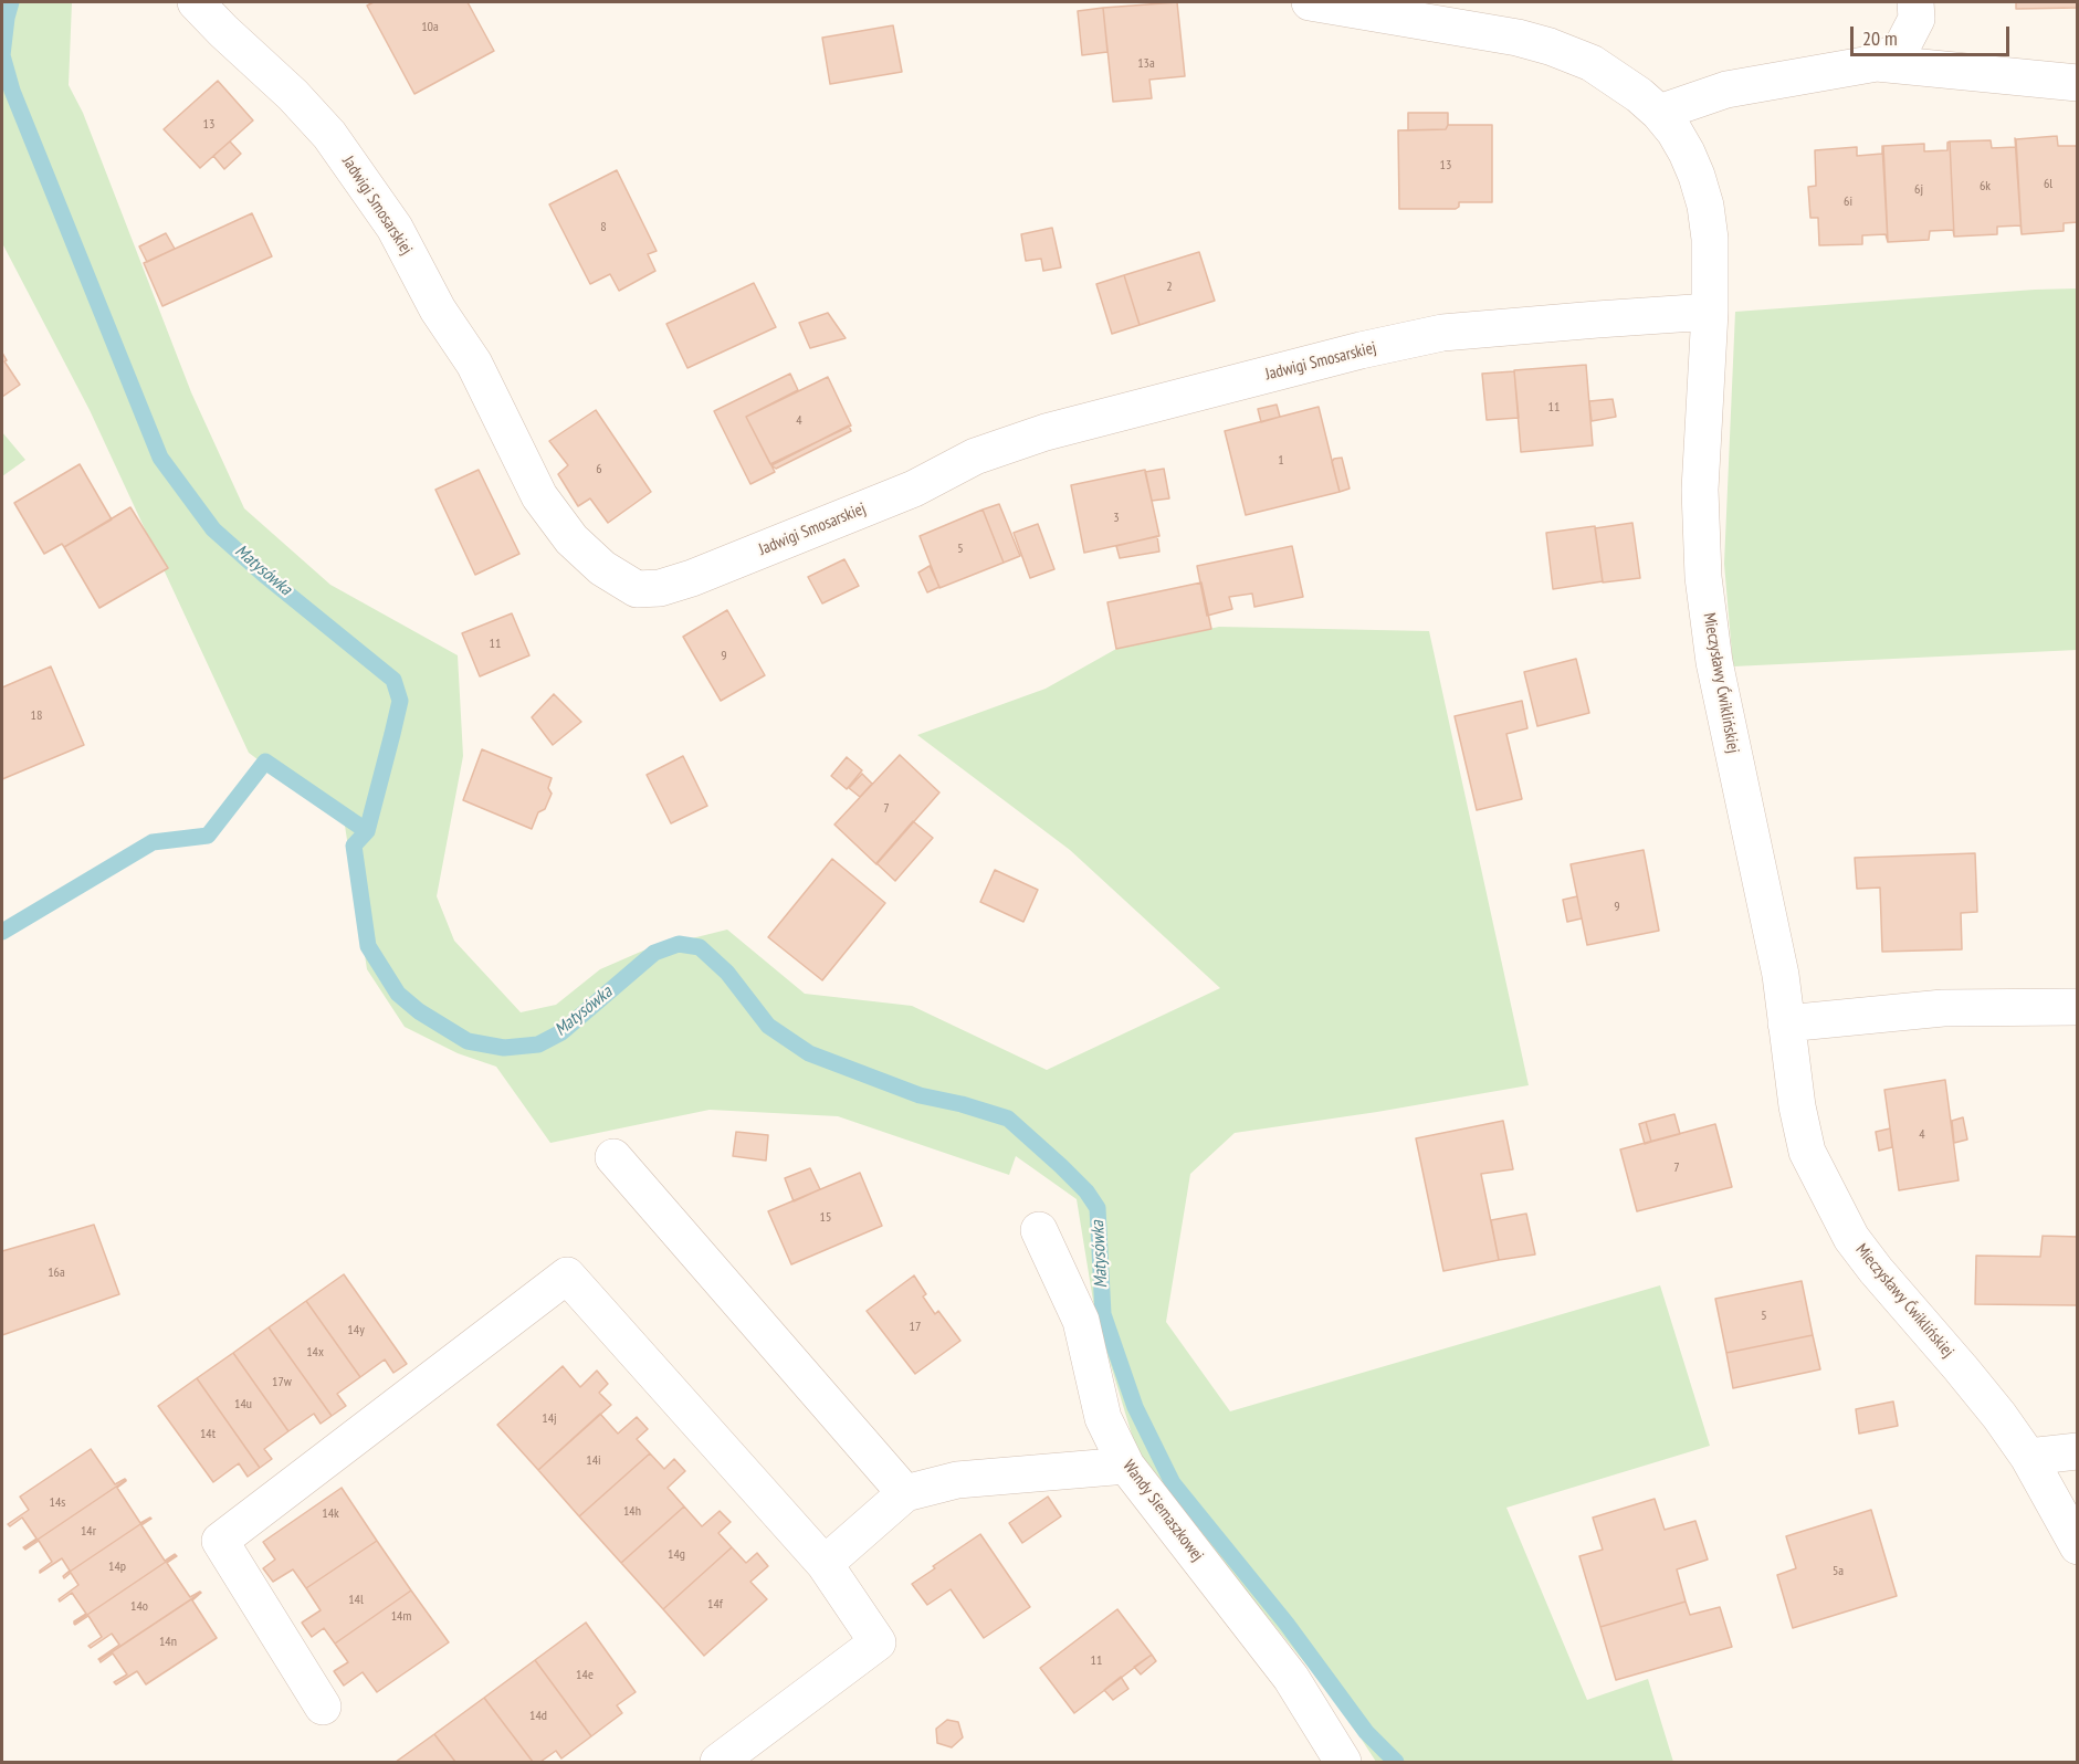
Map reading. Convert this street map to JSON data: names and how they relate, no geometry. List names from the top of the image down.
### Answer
{
  "streets": {
    "street": ["Jadwigi Smosarskiej", "Mieczysławy Ćwiklińskiej", "Wandy Siemaszkowej"]
  },
  "crossings": [
    ["Jadwigi Smosarskiej", "Mieczysławy Ćwiklińskiej"]
  ],
  "water": ["Matysówka"],
  "house_numbers": [
    "10a",
    "13a",
    "13",
    "13",
    "6l",
    "6k",
    "6j",
    "6i",
    "8",
    "2",
    "11",
    "4",
    "1",
    "6",
    "3",
    "5",
    "11",
    "9",
    "18",
    "7",
    "9",
    "4",
    "7",
    "15",
    "16a",
    "5",
    "17",
    "14y",
    "14x",
    "17w",
    "14u",
    "14j",
    "14t",
    "14i",
    "14s",
    "14h",
    "14k",
    "14r",
    "14g",
    "14p",
    "5a",
    "14l",
    "14f",
    "14o",
    "14m",
    "14n",
    "11",
    "14e",
    "14d"
  ],
  "scale_bar": "20 m"
}
